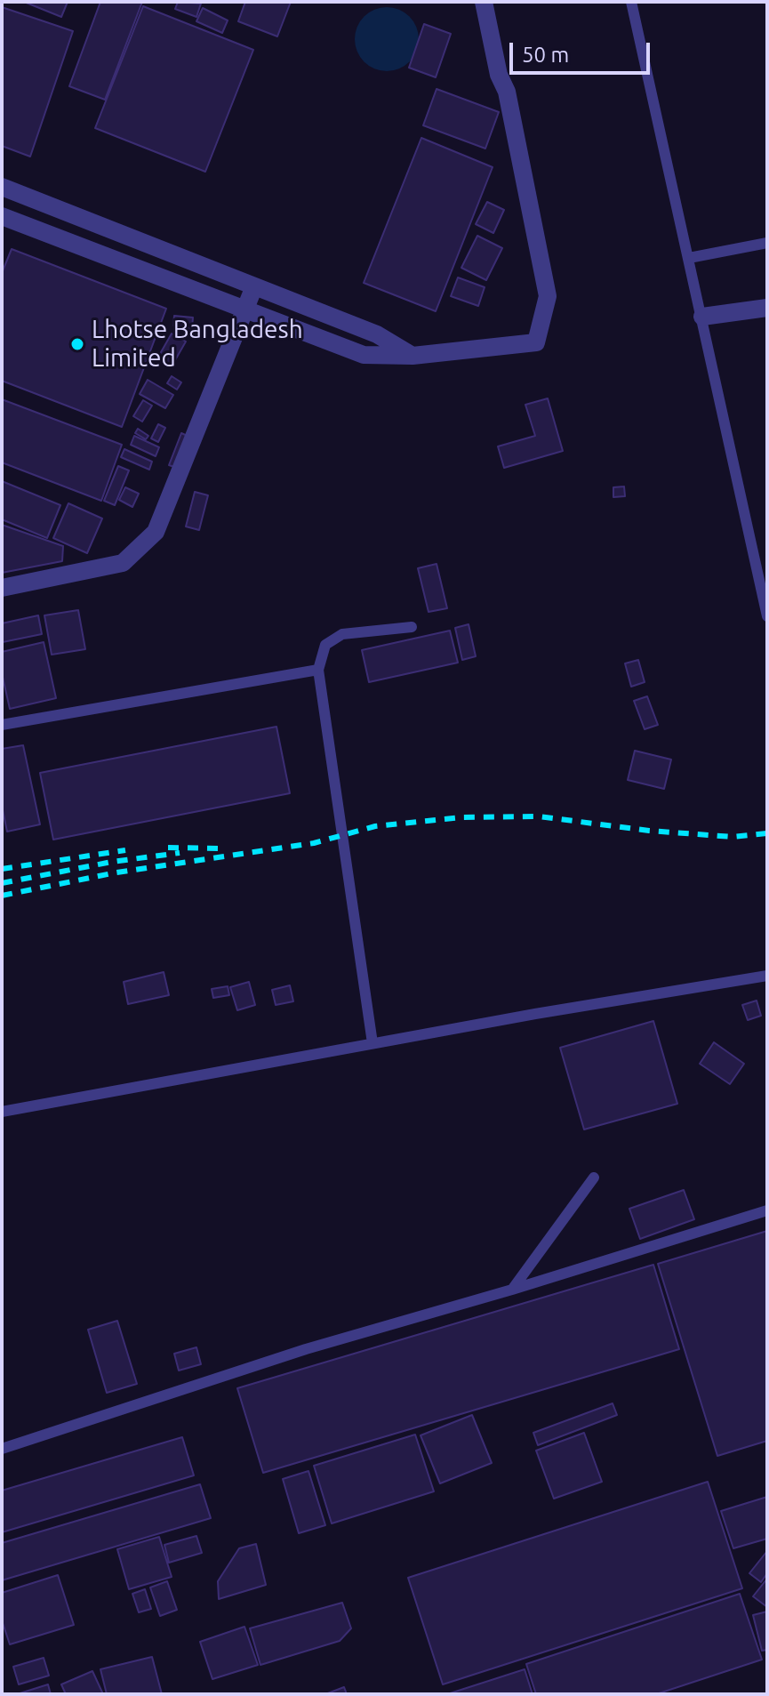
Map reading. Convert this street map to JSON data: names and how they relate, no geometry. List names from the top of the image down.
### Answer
{
  "places": ["Lhotse Bangladesh Limited"],
  "scale_bar": "50 m"
}
